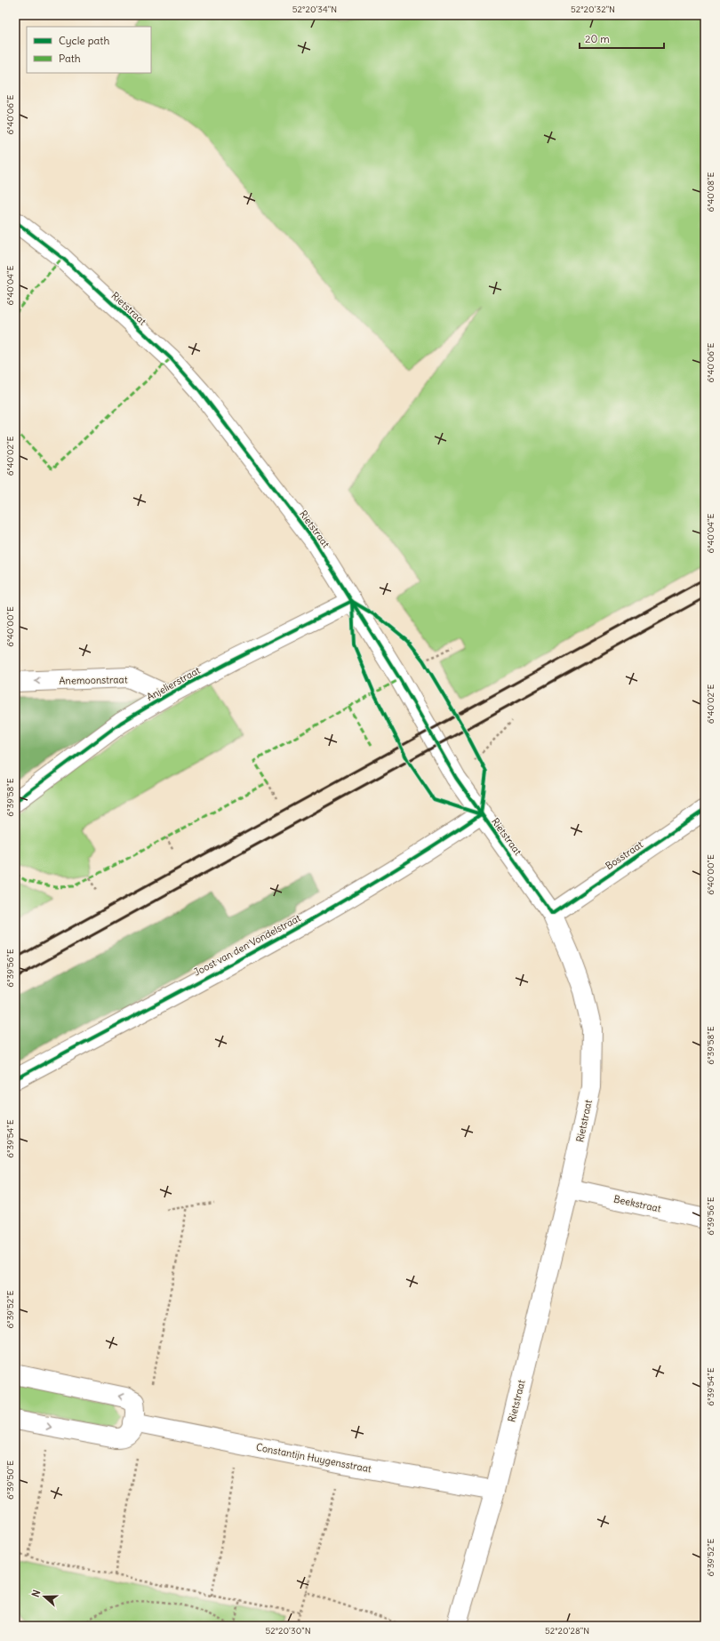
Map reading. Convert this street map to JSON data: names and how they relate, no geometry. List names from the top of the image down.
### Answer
{
  "streets": {
    "street": [
      "Rietstraat",
      "Anemoonstraat",
      "Anjelierstraat",
      "Bosstraat",
      "Joost van den Vondelstraat",
      "Beekstraat",
      "Constantijn Huygensstraat"
    ]
  },
  "crossings": [
    ["Rietstraat", "Anjelierstraat"],
    ["Rietstraat", "Bosstraat"],
    ["Rietstraat", "Joost van den Vondelstraat"],
    ["Rietstraat", "Beekstraat"],
    ["Rietstraat", "Constantijn Huygensstraat"],
    ["Anemoonstraat", "Anjelierstraat"]
  ],
  "one_way": ["Anemoonstraat"],
  "legend": ["Cycle path", "Path"],
  "scale_bar": "20 m",
  "north": "left",
  "coordinates": [
    "52°20'34\"N",
    "52°20'32\"N",
    "6°40'06\"E",
    "6°40'08\"E",
    "6°40'04\"E",
    "6°40'02\"E",
    "6°40'00\"E",
    "6°39'58\"E",
    "6°39'56\"E",
    "6°39'54\"E",
    "6°39'52\"E",
    "6°39'50\"E",
    "52°20'30\"N",
    "52°20'28\"N"
  ]
}
